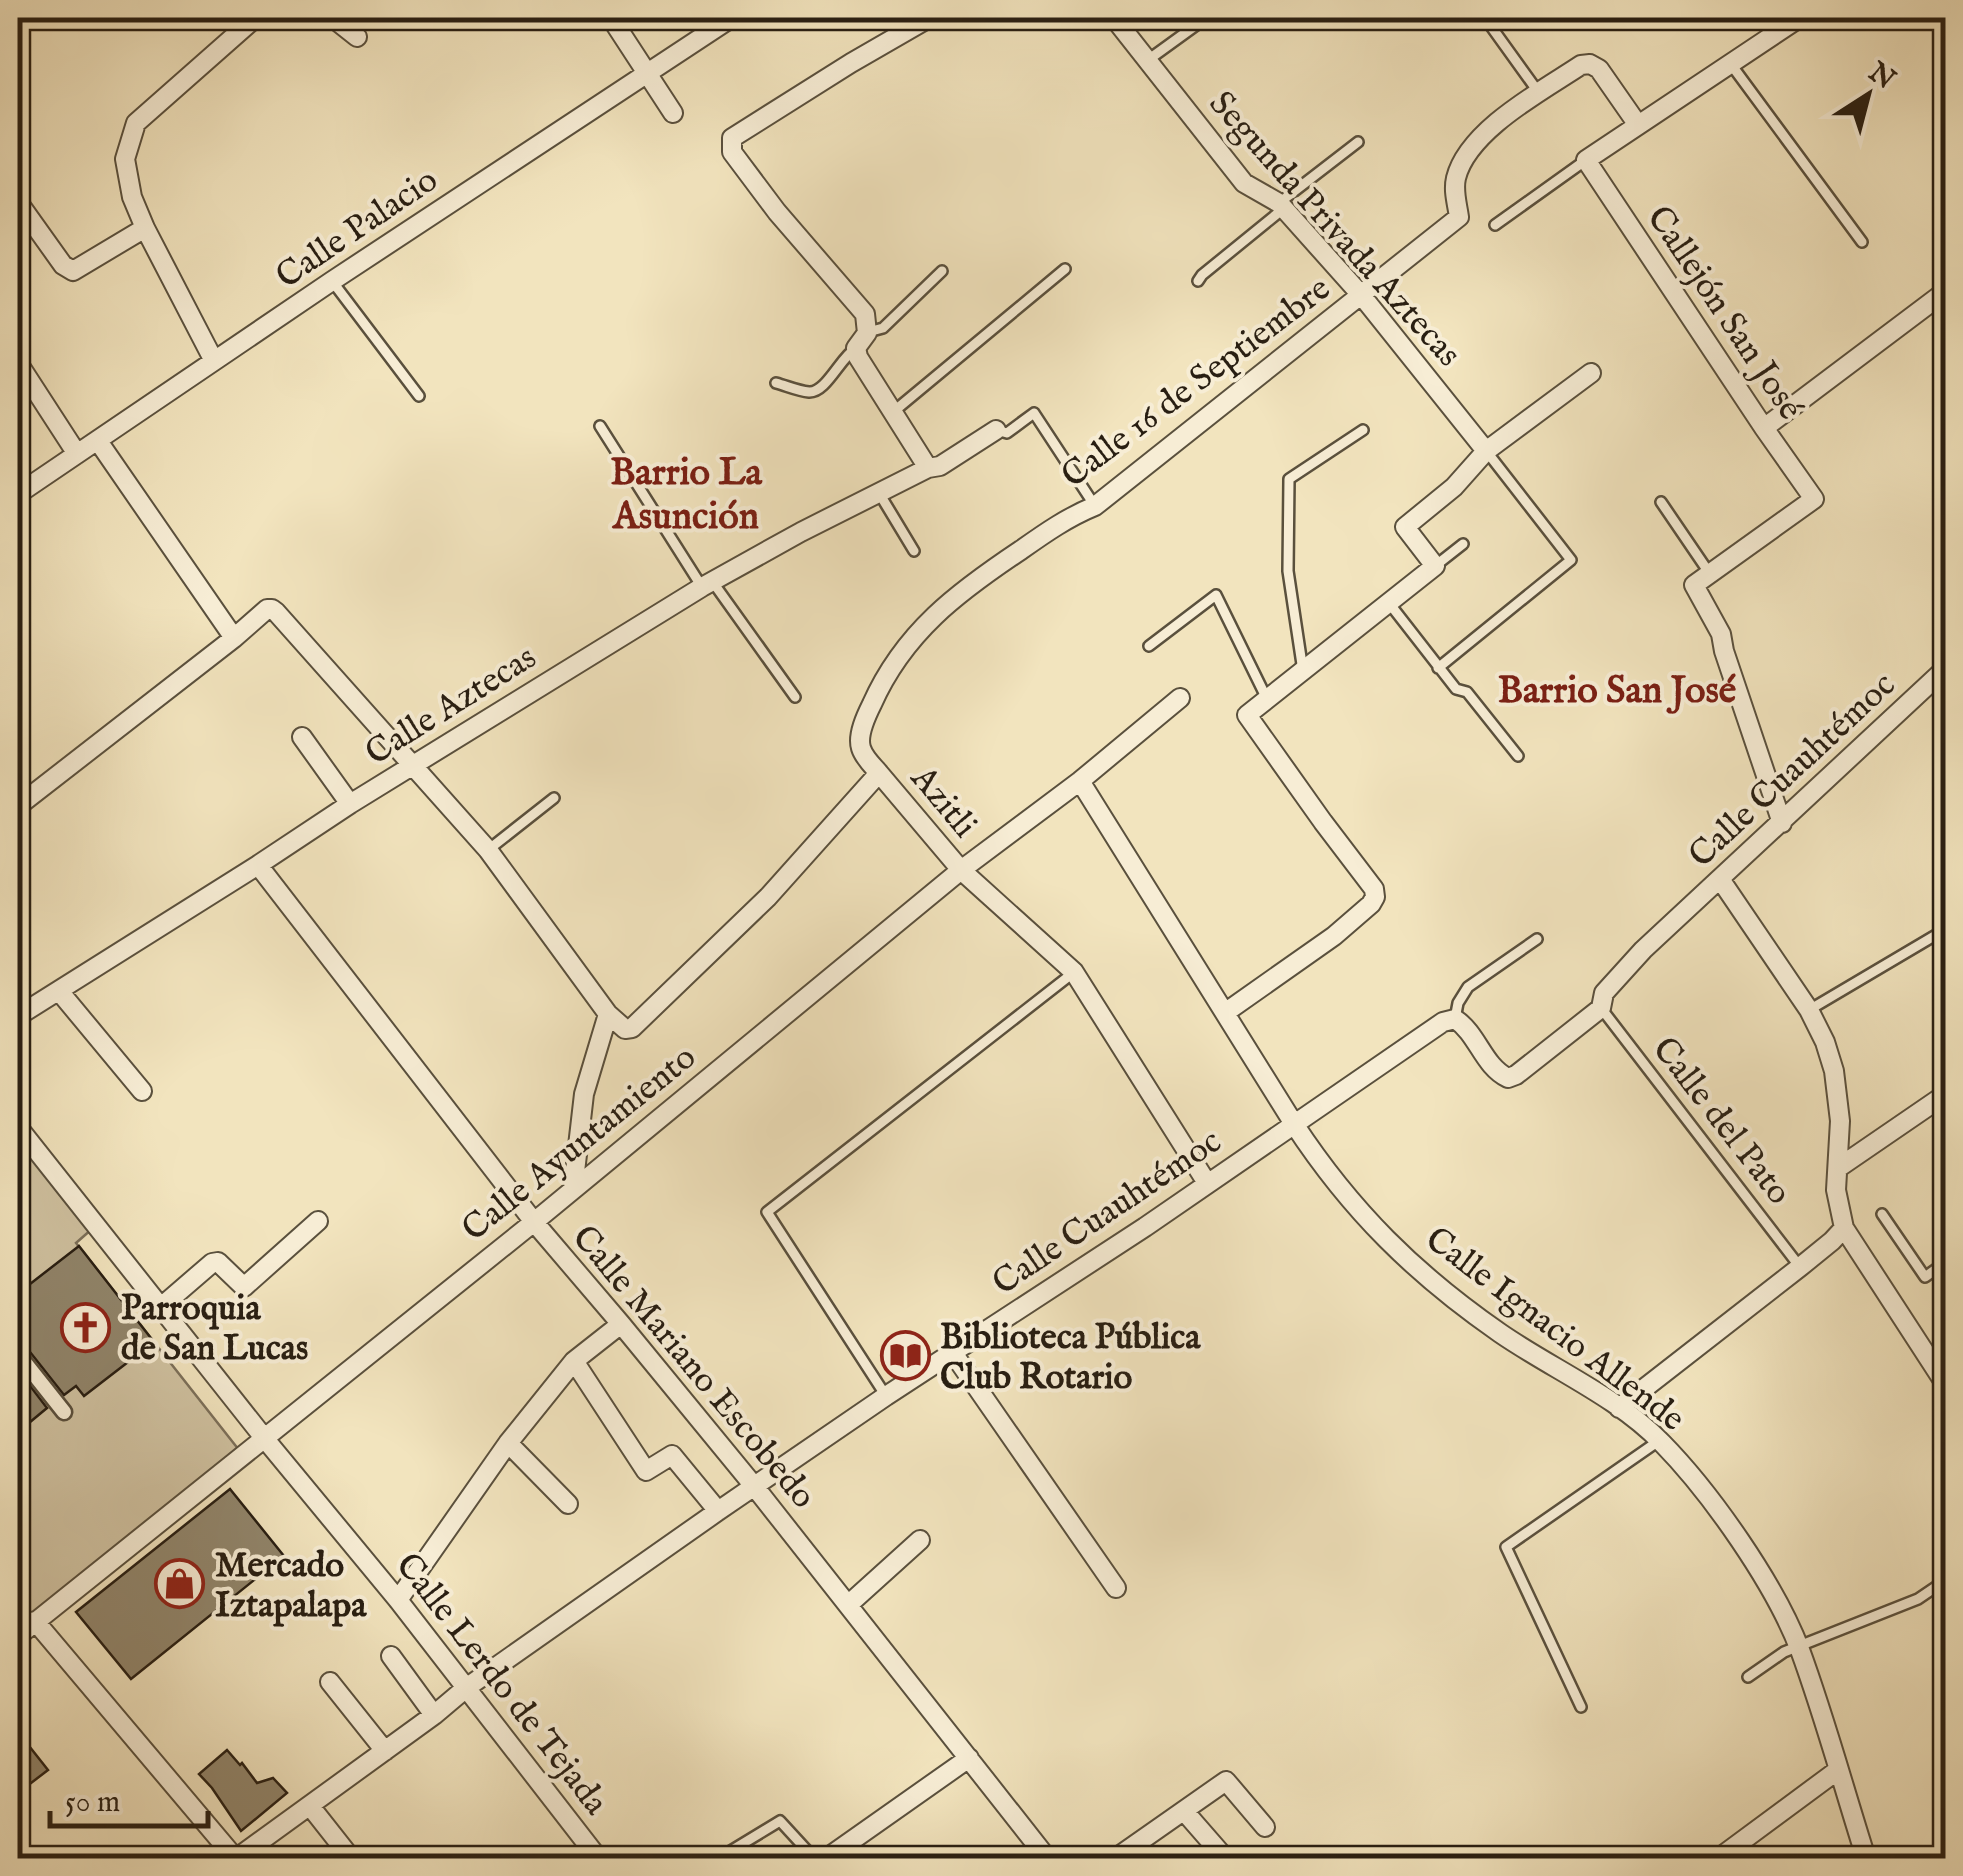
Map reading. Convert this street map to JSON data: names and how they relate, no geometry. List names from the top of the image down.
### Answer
{
  "streets": {
    "street": [
      "Calle Palacio",
      "Segunda Privada Aztecas",
      "Callejón San José",
      "Calle 16 de Septiembre",
      "Calle Aztecas",
      "Calle Cuauhtémoc",
      "Azitli",
      "Calle Ayuntamiento",
      "Calle Ignacio Allende",
      "Calle Mariano Escobedo",
      "Calle Lerdo de Tejada"
    ],
    "lane": ["Calle del Pato"]
  },
  "crossings": [
    ["Segunda Privada Aztecas", "Calle 16 de Septiembre"],
    ["Calle 16 de Septiembre", "Calle Aztecas"],
    ["Calle 16 de Septiembre", "Azitli"],
    ["Calle Aztecas", "Calle Mariano Escobedo"],
    ["Calle Cuauhtémoc", "Azitli"],
    ["Calle Cuauhtémoc", "Calle del Pato"],
    ["Calle Cuauhtémoc", "Calle Ignacio Allende"],
    ["Calle Cuauhtémoc", "Calle Mariano Escobedo"],
    ["Calle Cuauhtémoc", "Calle Lerdo de Tejada"],
    ["Azitli", "Calle Ayuntamiento"],
    ["Calle Ayuntamiento", "Calle Ignacio Allende"],
    ["Calle Ayuntamiento", "Calle Mariano Escobedo"],
    ["Calle Ayuntamiento", "Calle Lerdo de Tejada"]
  ],
  "districts": ["Barrio La Asunción", "Barrio San José"],
  "places": {
    "church": ["Parroquia de San Lucas"],
    "library": ["Biblioteca Pública Club Rotario"],
    "shop": ["Mercado Iztapalapa"]
  },
  "scale_bar": "50 m",
  "north": "top right"
}
